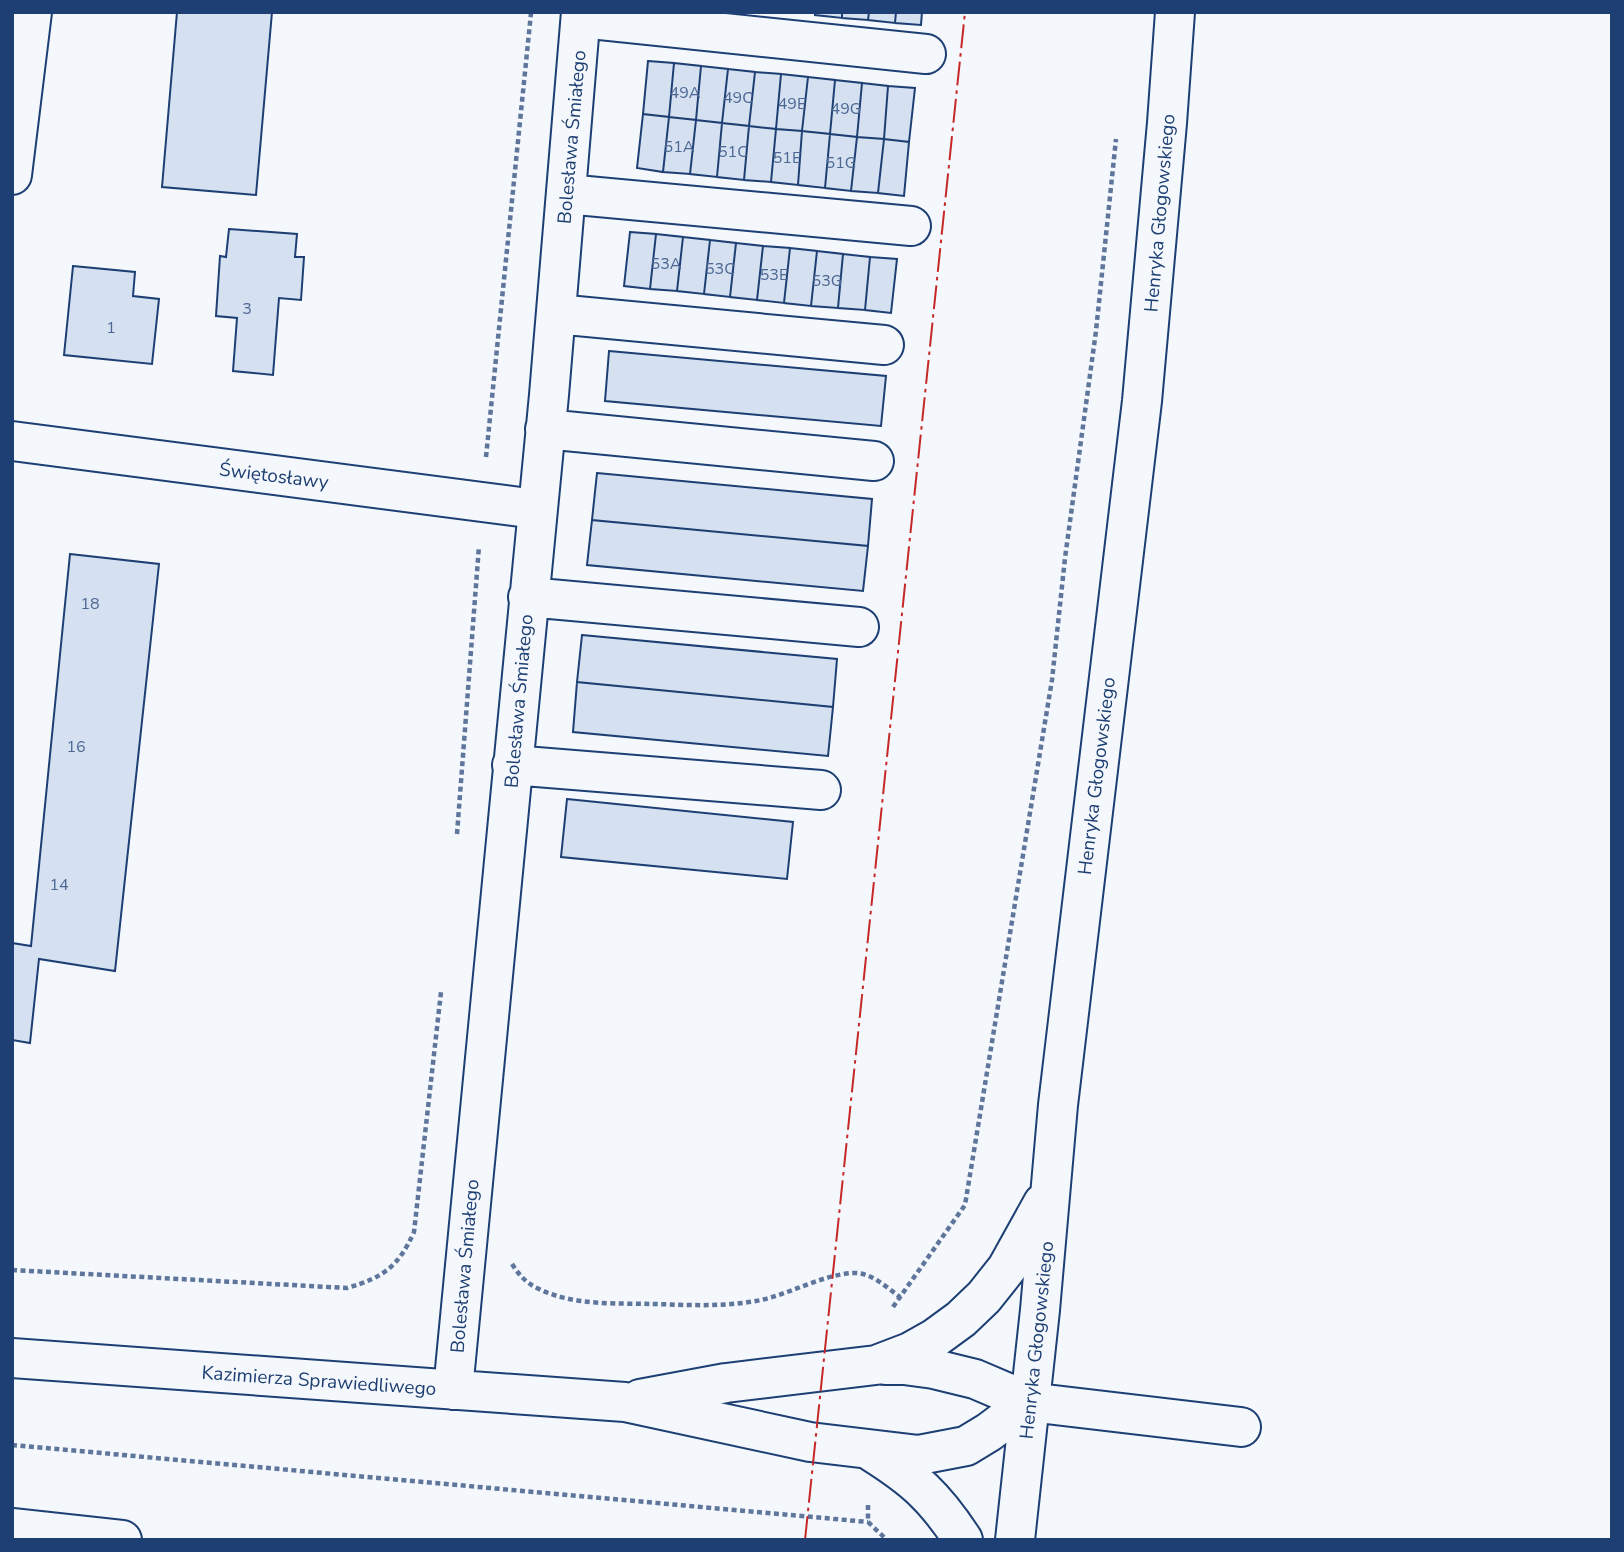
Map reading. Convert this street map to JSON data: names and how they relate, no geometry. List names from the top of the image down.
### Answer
{
  "streets": {
    "street": [
      "Bolesława Śmiałego",
      "Henryka Głogowskiego",
      "Świętosławy",
      "Kazimierza Sprawiedliwego"
    ]
  },
  "crossings": [
    ["Bolesława Śmiałego", "Świętosławy"],
    ["Bolesława Śmiałego", "Kazimierza Sprawiedliwego"],
    ["Henryka Głogowskiego", "Kazimierza Sprawiedliwego"]
  ],
  "house_numbers": [
    "49A",
    "49C",
    "49E",
    "49G",
    "51A",
    "51C",
    "51E",
    "51G",
    "53A",
    "53C",
    "53E",
    "53G",
    "3",
    "1",
    "18",
    "16",
    "14"
  ]
}
